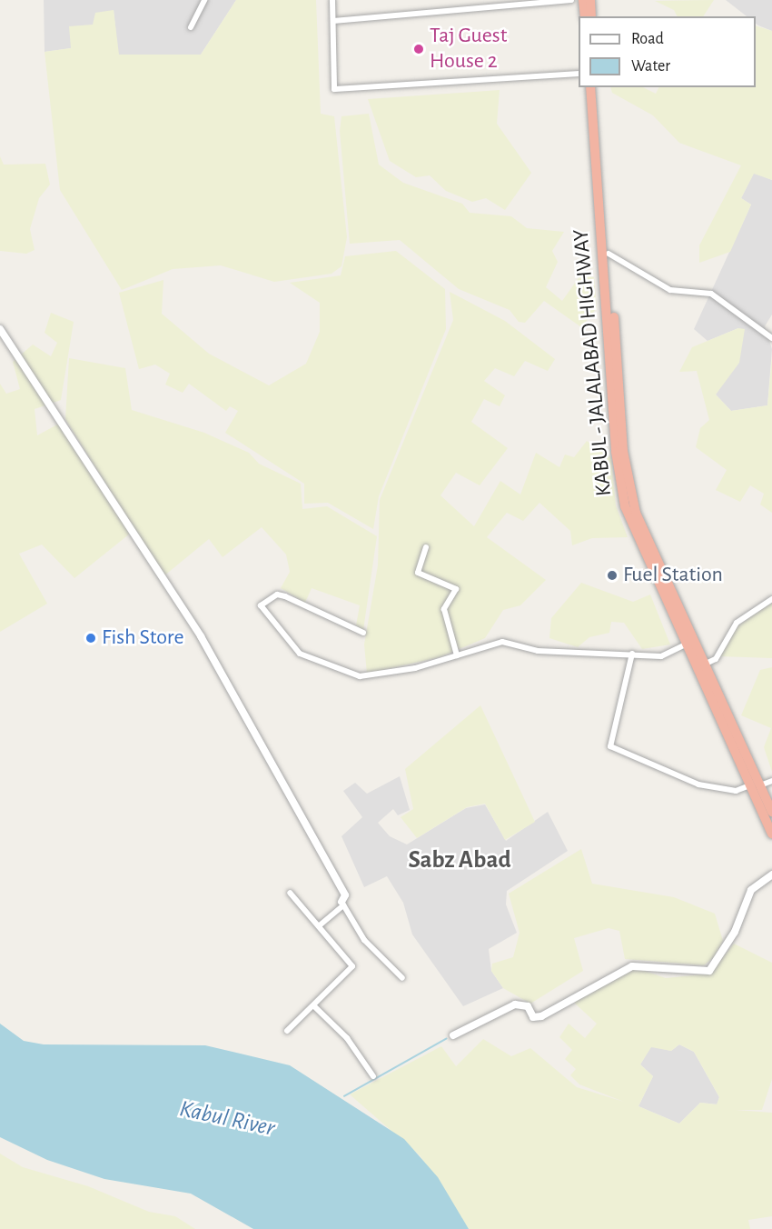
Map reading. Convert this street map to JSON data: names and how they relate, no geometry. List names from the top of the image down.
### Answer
{
  "streets": {
    "highway": ["KABUL - JALALABAD HIGHWAY"]
  },
  "districts": ["Sabz Abad"],
  "water": ["Kabul River"],
  "places": ["Taj Guest House 2", "Fuel Station", "Fish Store"],
  "legend": ["Road", "Water"]
}
